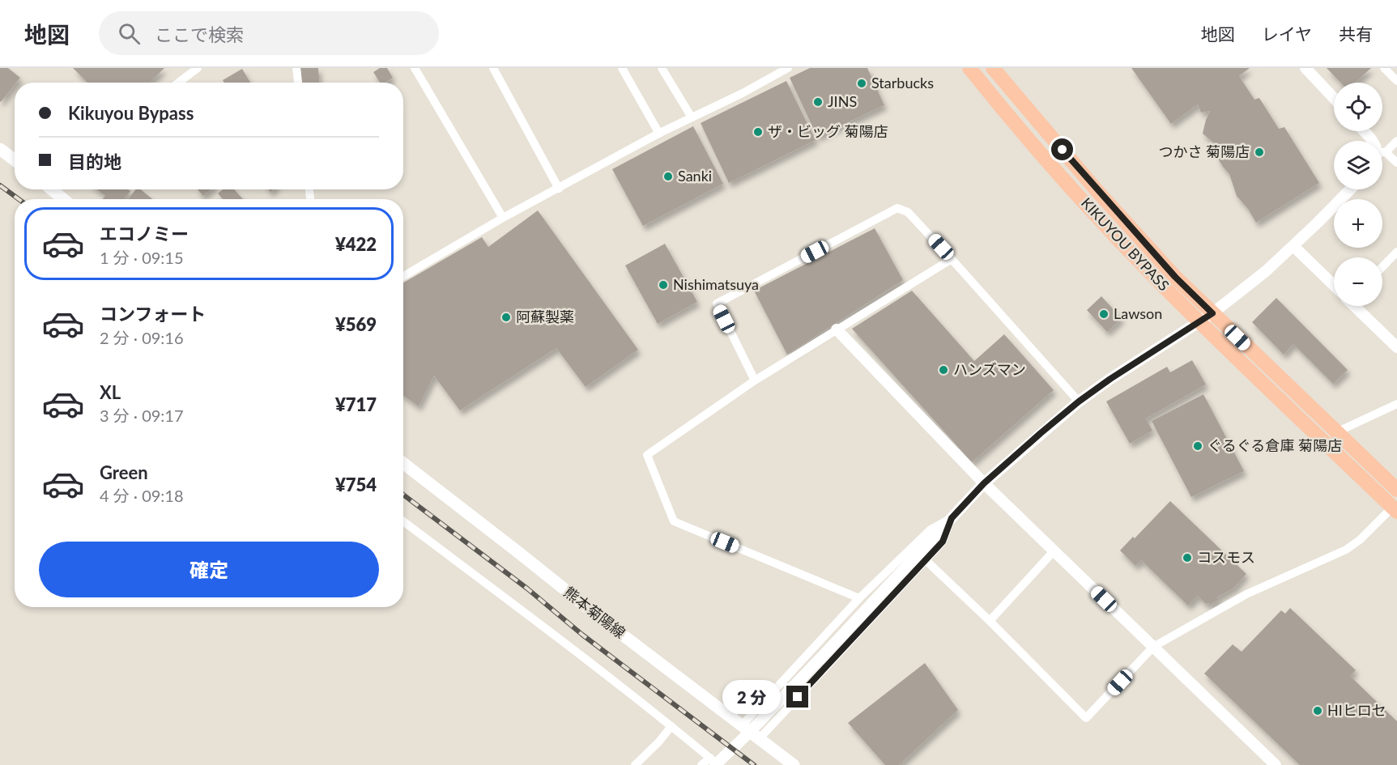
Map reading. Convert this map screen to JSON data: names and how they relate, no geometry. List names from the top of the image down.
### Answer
{
  "streets": {
    "highway": ["KIKUYOU BYPASS"],
    "main road": ["熊本菊陽線"]
  },
  "places": [
    "Starbucks",
    "JINS",
    "ザ・ビッグ 菊陽店",
    "つかさ 菊陽店",
    "Sanki",
    "Nishimatsuya",
    "Lawson",
    "阿蘇製薬",
    "ハンズマン",
    "ぐるぐる倉庫 菊陽店",
    "コスモス",
    "HIヒロセ"
  ],
  "page": {
    "header": "地図",
    "search": "ここで検索",
    "nav": ["地図", "レイヤ", "共有"],
    "map_buttons": ["+", "−"],
    "banner": ["Kikuyou Bypass", "目的地"],
    "list": [
      {
        "name": "エコノミー",
        "note": "1 分 · 09:15",
        "value": "¥422"
      },
      {
        "name": "コンフォート",
        "note": "2 分 · 09:16",
        "value": "¥569"
      },
      {
        "name": "XL",
        "note": "3 分 · 09:17",
        "value": "¥717"
      },
      {
        "name": "Green",
        "note": "4 分 · 09:18",
        "value": "¥754"
      }
    ],
    "buttons": "確定",
    "bubble": "2 分"
  }
}
